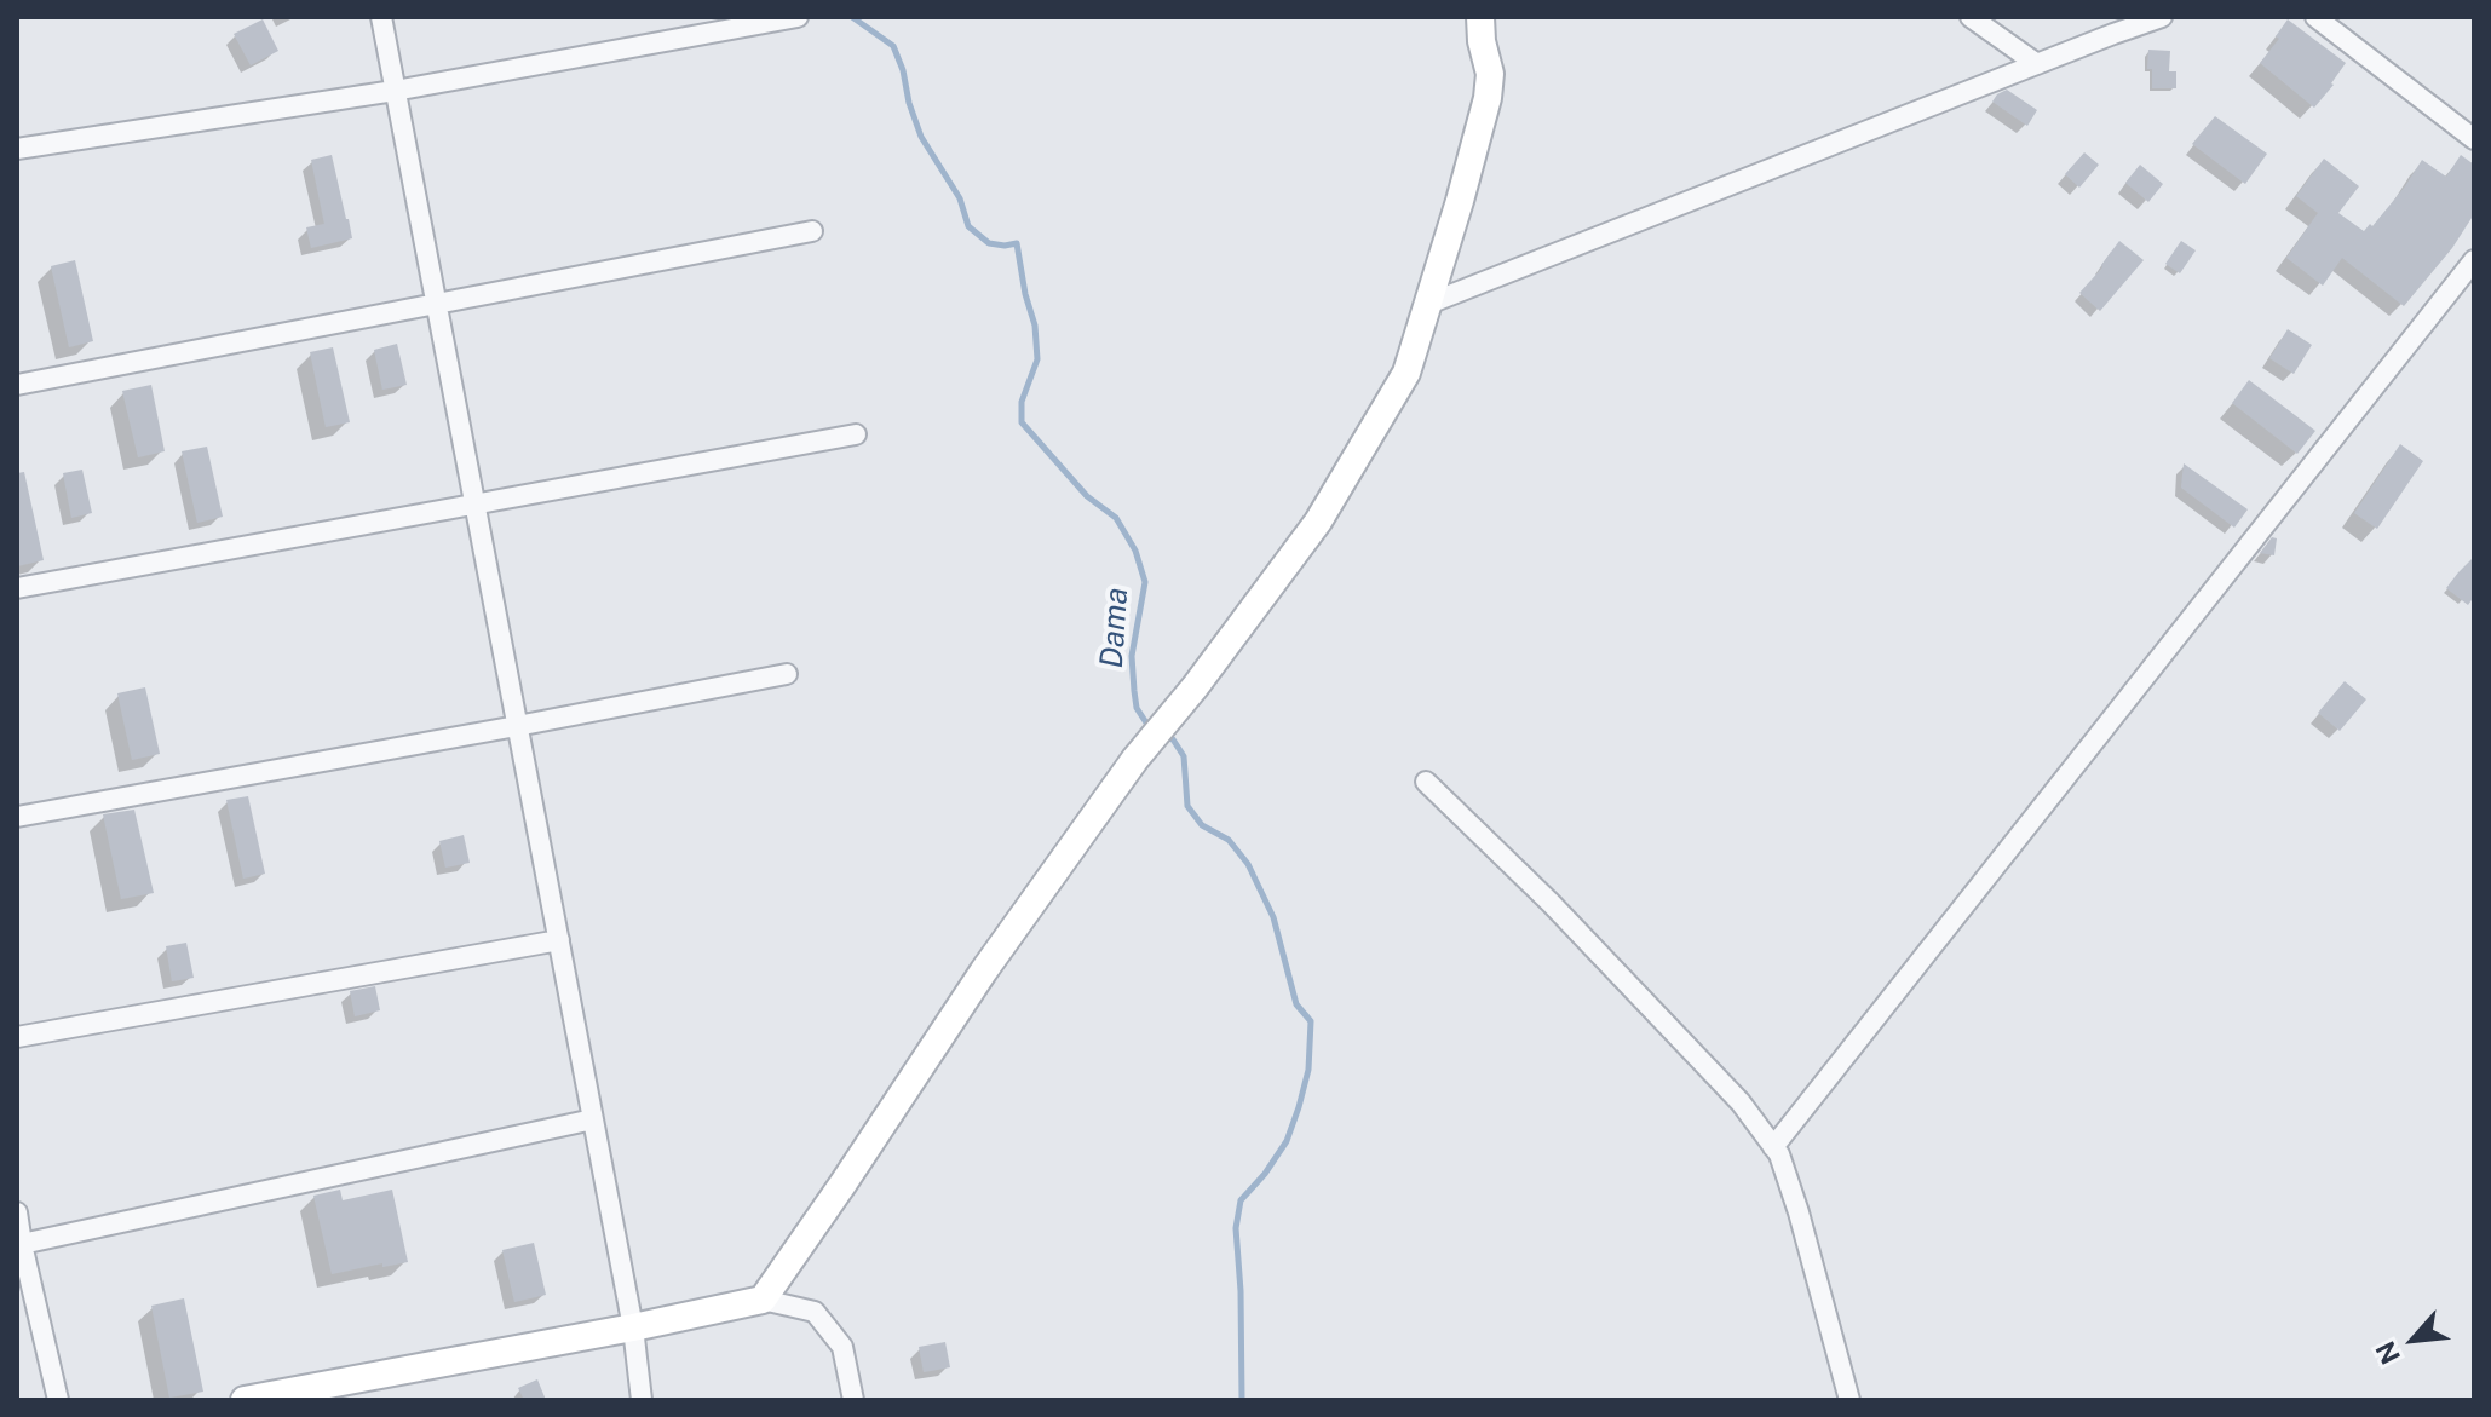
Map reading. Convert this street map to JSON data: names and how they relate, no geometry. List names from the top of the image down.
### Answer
{
  "water": ["Dama"],
  "north": "bottom left"
}
